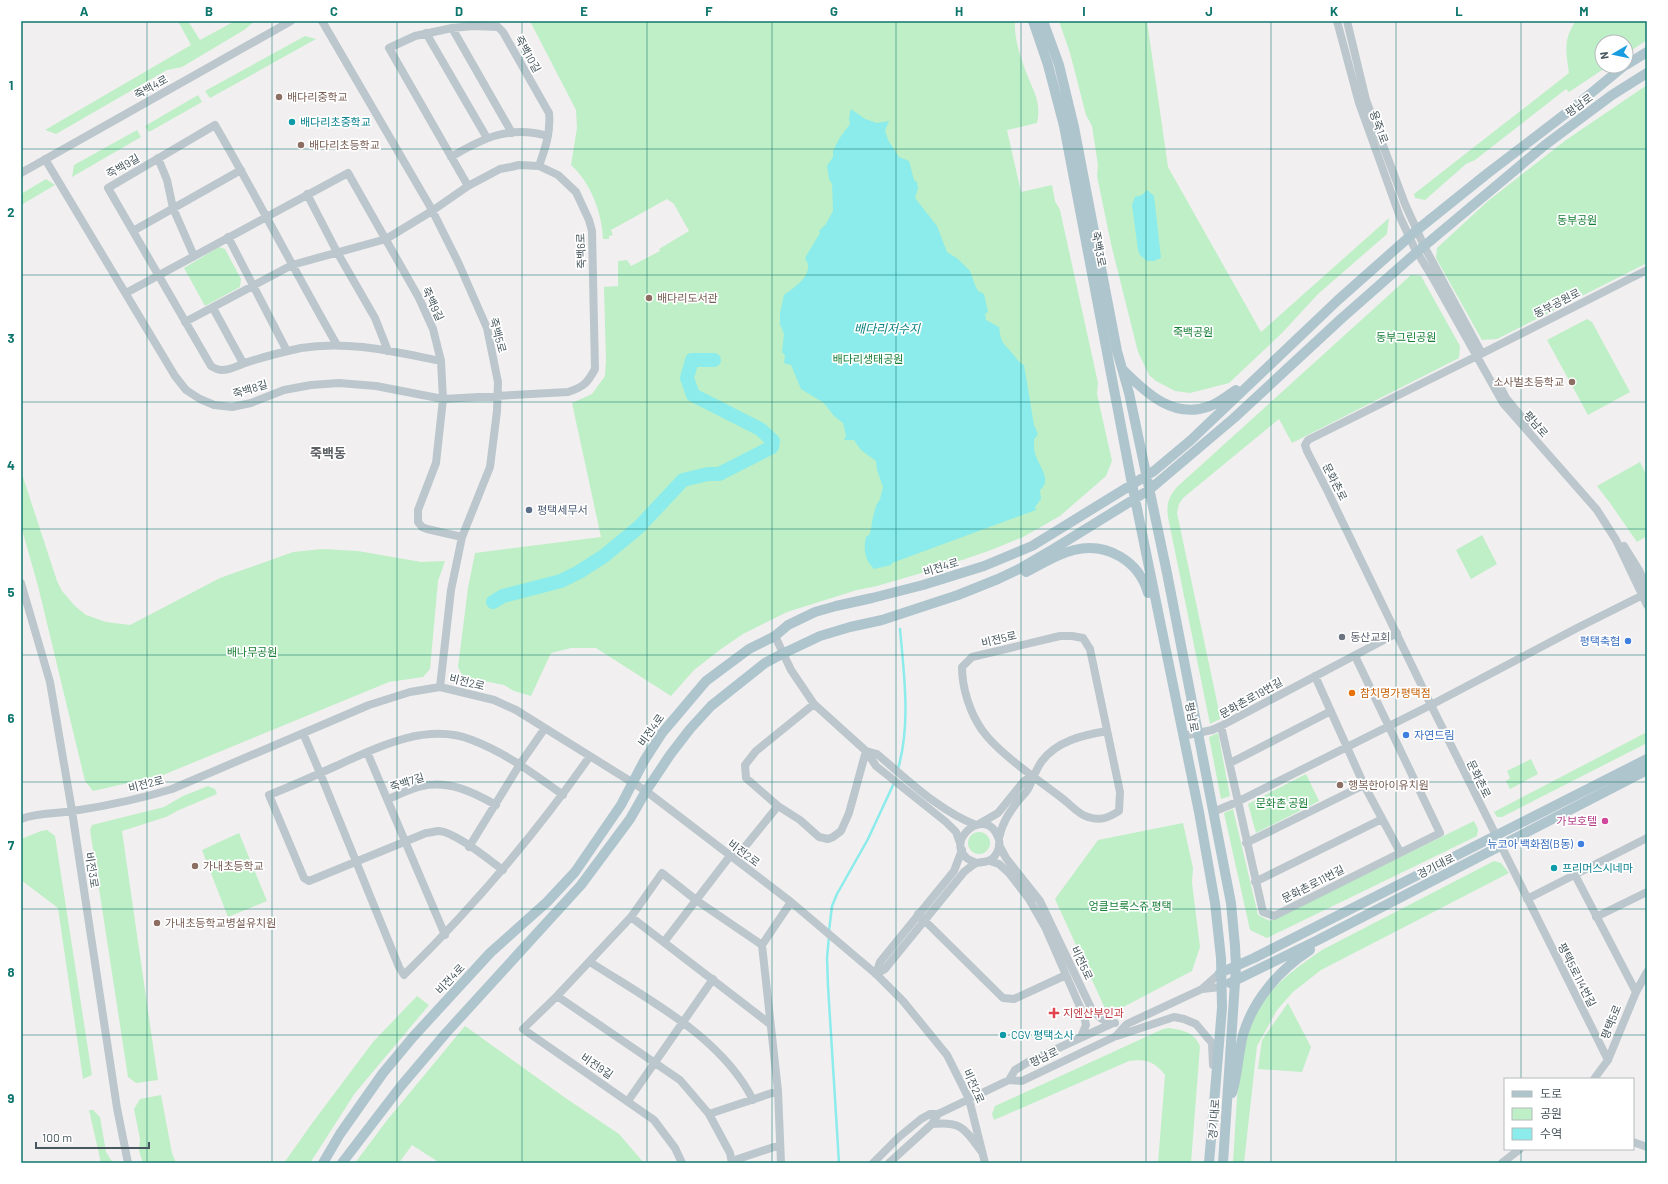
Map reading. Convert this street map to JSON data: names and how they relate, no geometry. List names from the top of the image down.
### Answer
{
  "streets": {
    "main road": [
      "평남로",
      "죽백3로",
      "비전4로",
      "경기대로"
    ],
    "street": [
      "죽백10길",
      "죽백4로",
      "용죽1로",
      "죽백9길",
      "죽백6로",
      "동부공원로",
      "죽백5로",
      "죽백8길",
      "문화촌로",
      "비전5로",
      "비전2로",
      "문화촌로19번길",
      "죽백7길",
      "비전3로",
      "문화촌로11번길",
      "평택5로114번길",
      "평택5로",
      "비전9길"
    ]
  },
  "crossings": [
    ["죽백10길", "죽백6로"],
    ["죽백4로", "죽백8길"],
    ["평남로", "용죽1로"],
    ["평남로", "죽백3로"],
    ["평남로", "동부공원로"],
    ["평남로", "문화촌로"],
    ["평남로", "비전4로"],
    ["평남로", "비전5로"],
    ["평남로", "비전2로"],
    ["평남로", "경기대로"],
    ["죽백9길", "죽백5로"],
    ["죽백9길", "죽백8길"],
    ["죽백3로", "비전4로"],
    ["죽백6로", "죽백5로"],
    ["죽백6로", "죽백8길"],
    ["동부공원로", "문화촌로"],
    ["죽백5로", "죽백8길"],
    ["죽백5로", "비전2로"],
    ["문화촌로", "문화촌로19번길"],
    ["문화촌로", "경기대로"],
    ["문화촌로", "평택5로114번길"],
    ["비전4로", "비전2로"],
    ["비전2로", "비전3로"],
    ["문화촌로19번길", "문화촌로11번길"],
    ["경기대로", "평택5로114번길"],
    ["평택5로114번길", "평택5로"]
  ],
  "districts": ["죽백동"],
  "water": ["배다리저수지"],
  "parks": [
    "동부공원",
    "죽백공원",
    "동부그린공원",
    "배다리생태공원",
    "배나무공원",
    "문화촌 공원",
    "엉클브룩스쥬 평택"
  ],
  "places": {
    "other": [
      "배다리중학교",
      "배다리초중학교",
      "배다리초등학교",
      "배다리도서관",
      "소사벌초등학교",
      "평택세무서",
      "동산교회",
      "평택축협",
      "참치명가평택점",
      "자연드림",
      "행복한아이유치원",
      "가보호텔",
      "뉴코아 백화점(B동)",
      "가내초등학교",
      "프리머스시네마",
      "가내초등학교병설유치원",
      "CGV 평택소사"
    ],
    "health": ["지엔산부인과"]
  },
  "legend": ["도로", "공원", "수역"],
  "scale_bar": "100 m",
  "north": "left",
  "grid": {
    "columns": [
      "A",
      "B",
      "C",
      "D",
      "E",
      "F",
      "G",
      "H",
      "I",
      "J",
      "K",
      "L",
      "M"
    ],
    "rows": [
      "1",
      "2",
      "3",
      "4",
      "5",
      "6",
      "7",
      "8",
      "9"
    ]
  }
}
